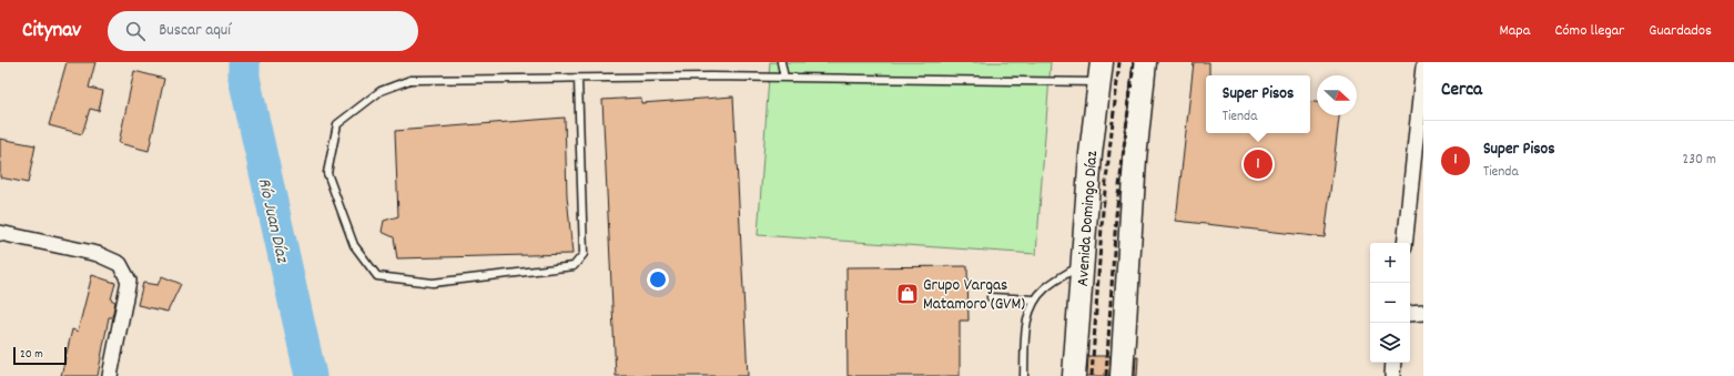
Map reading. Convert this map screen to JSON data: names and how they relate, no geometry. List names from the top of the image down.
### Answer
{
  "streets": {
    "main road": ["Avenida Domingo Díaz"]
  },
  "water": ["Río Juan Díaz"],
  "places": {
    "shop": ["Grupo Vargas Matamoro (GVM)"]
  },
  "scale_bar": "20 m",
  "north": "right",
  "page": {
    "header": "Citynav",
    "search": "Buscar aquí",
    "nav": ["Mapa", "Cómo llegar", "Guardados"],
    "heading": "Cerca",
    "popup": ["Super Pisos", "Tienda"],
    "list": [
      {
        "mark": "1",
        "name": "Super Pisos",
        "note": "Tienda",
        "value": "230 m"
      }
    ],
    "pins": "1",
    "map_buttons": ["+", "−"],
    "scale": "20 m"
  }
}
